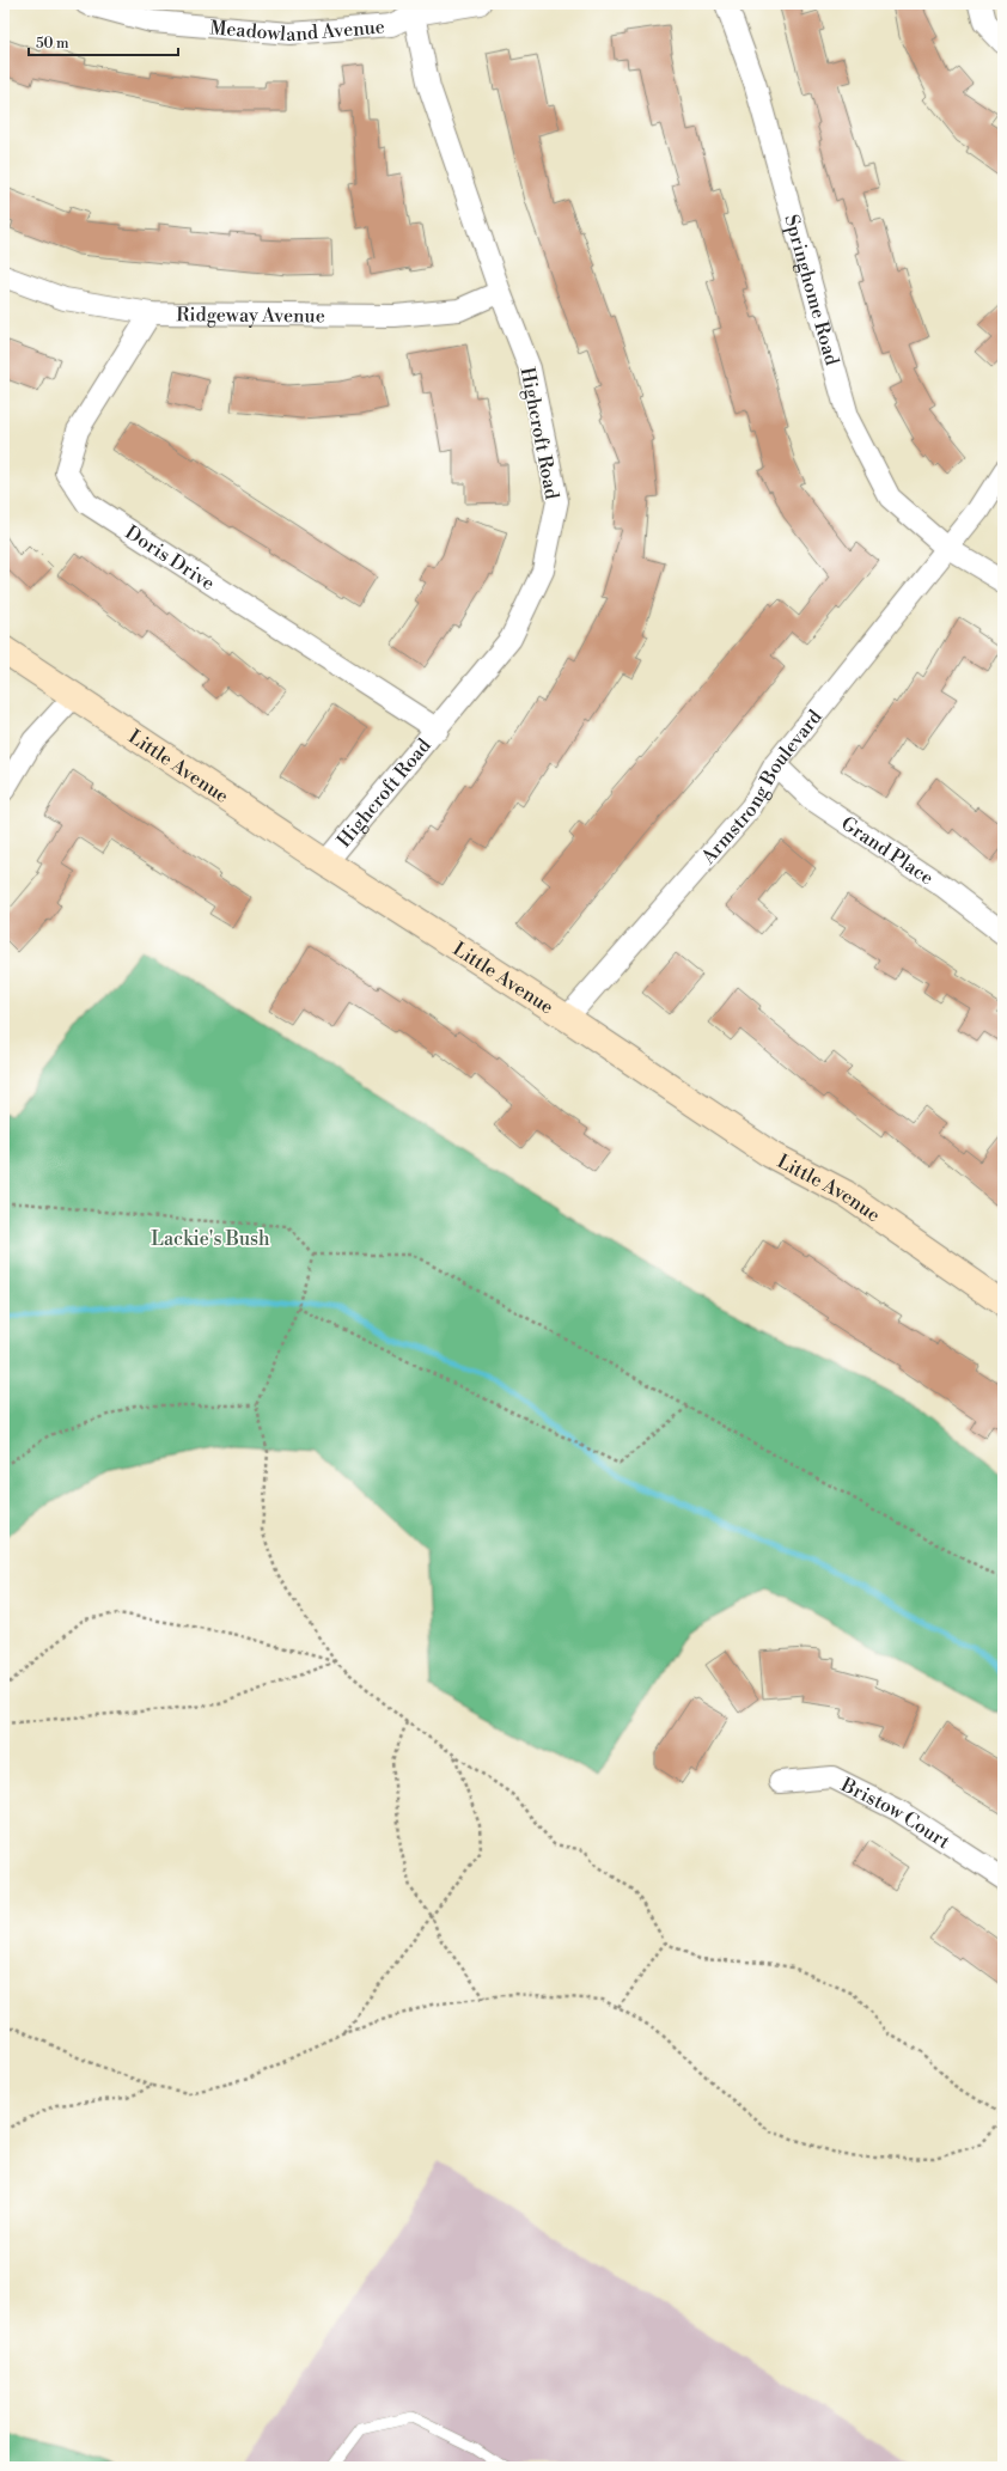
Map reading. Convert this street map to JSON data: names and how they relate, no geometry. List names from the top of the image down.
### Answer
{
  "streets": {
    "street": [
      "Meadowland Avenue",
      "Springhome Road",
      "Ridgeway Avenue",
      "Highcroft Road",
      "Doris Drive",
      "Little Avenue",
      "Armstrong Boulevard",
      "Grand Place",
      "Bristow Court"
    ]
  },
  "crossings": [
    ["Meadowland Avenue", "Highcroft Road"],
    ["Springhome Road", "Armstrong Boulevard"],
    ["Ridgeway Avenue", "Highcroft Road"],
    ["Ridgeway Avenue", "Doris Drive"],
    ["Highcroft Road", "Doris Drive"],
    ["Highcroft Road", "Little Avenue"],
    ["Little Avenue", "Armstrong Boulevard"],
    ["Armstrong Boulevard", "Grand Place"]
  ],
  "parks": ["Lackie's Bush"],
  "scale_bar": "50 m"
}
